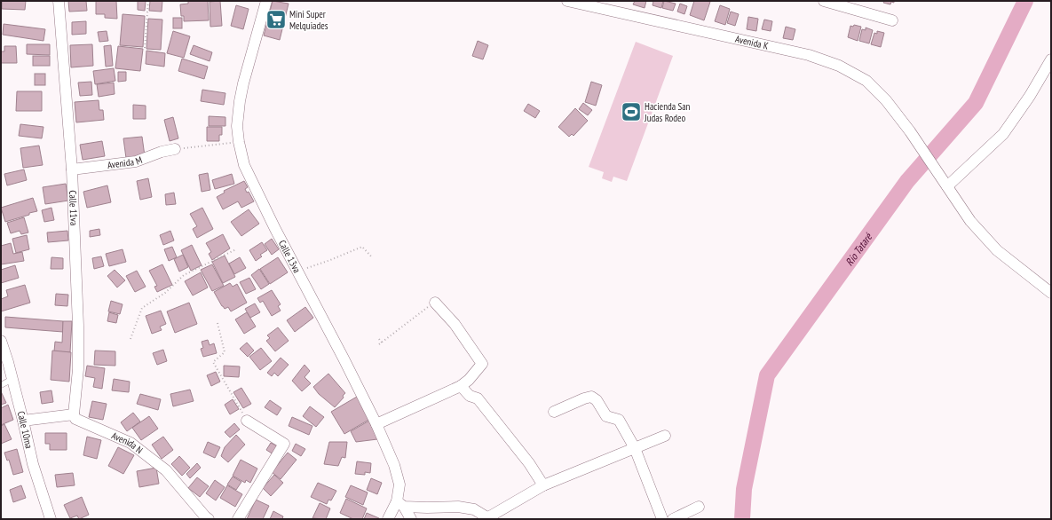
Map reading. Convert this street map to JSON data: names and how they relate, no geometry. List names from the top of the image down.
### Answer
{
  "streets": {
    "street": [
      "Avenida K",
      "Avenida M",
      "Calle 11va",
      "Calle 13va",
      "Calle 10ma",
      "Avenida N"
    ]
  },
  "crossings": [
    ["Avenida M", "Calle 11va"],
    ["Calle 11va", "Avenida N"]
  ],
  "water": ["Río Tataré"],
  "places": {
    "supermarket": ["Mini Super Melquiades"],
    "sports": ["Hacienda San Judas Rodeo"]
  }
}
